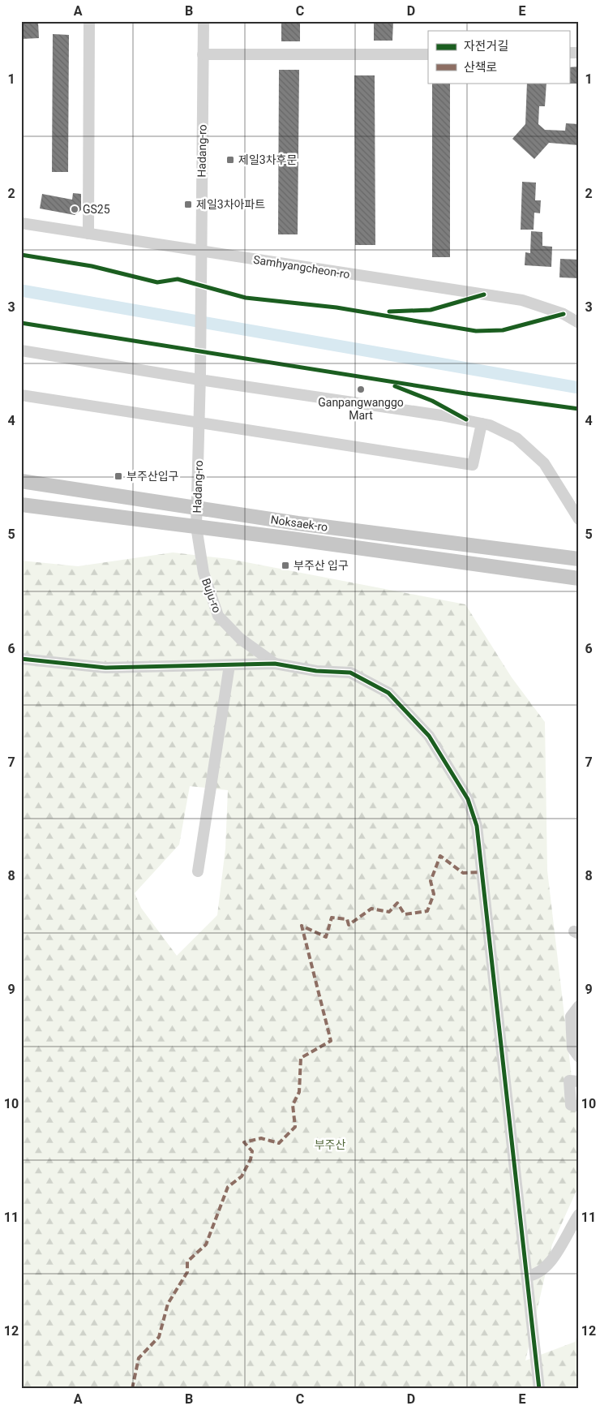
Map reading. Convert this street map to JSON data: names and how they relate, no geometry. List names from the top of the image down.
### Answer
{
  "streets": {
    "main road": ["Noksaek-ro"],
    "street": ["Hadang-ro", "Samhyangcheon-ro", "Buju-ro"]
  },
  "crossings": [
    ["Hadang-ro", "Samhyangcheon-ro"],
    ["Hadang-ro", "Noksaek-ro"],
    ["Hadang-ro", "Buju-ro"],
    ["Noksaek-ro", "Buju-ro"]
  ],
  "parks": ["부주산"],
  "places": {
    "transit": [
      "제일3차후문",
      "제일3차아파트",
      "부주산입구",
      "부주산 입구"
    ],
    "other": ["GS25", "Ganpangwanggo Mart"]
  },
  "legend": ["자전거길", "산책로"],
  "grid": {
    "columns": [
      "A",
      "B",
      "C",
      "D",
      "E"
    ],
    "rows": [
      "1",
      "2",
      "3",
      "4",
      "5",
      "6",
      "7",
      "8",
      "9",
      "10",
      "11",
      "12"
    ]
  }
}
